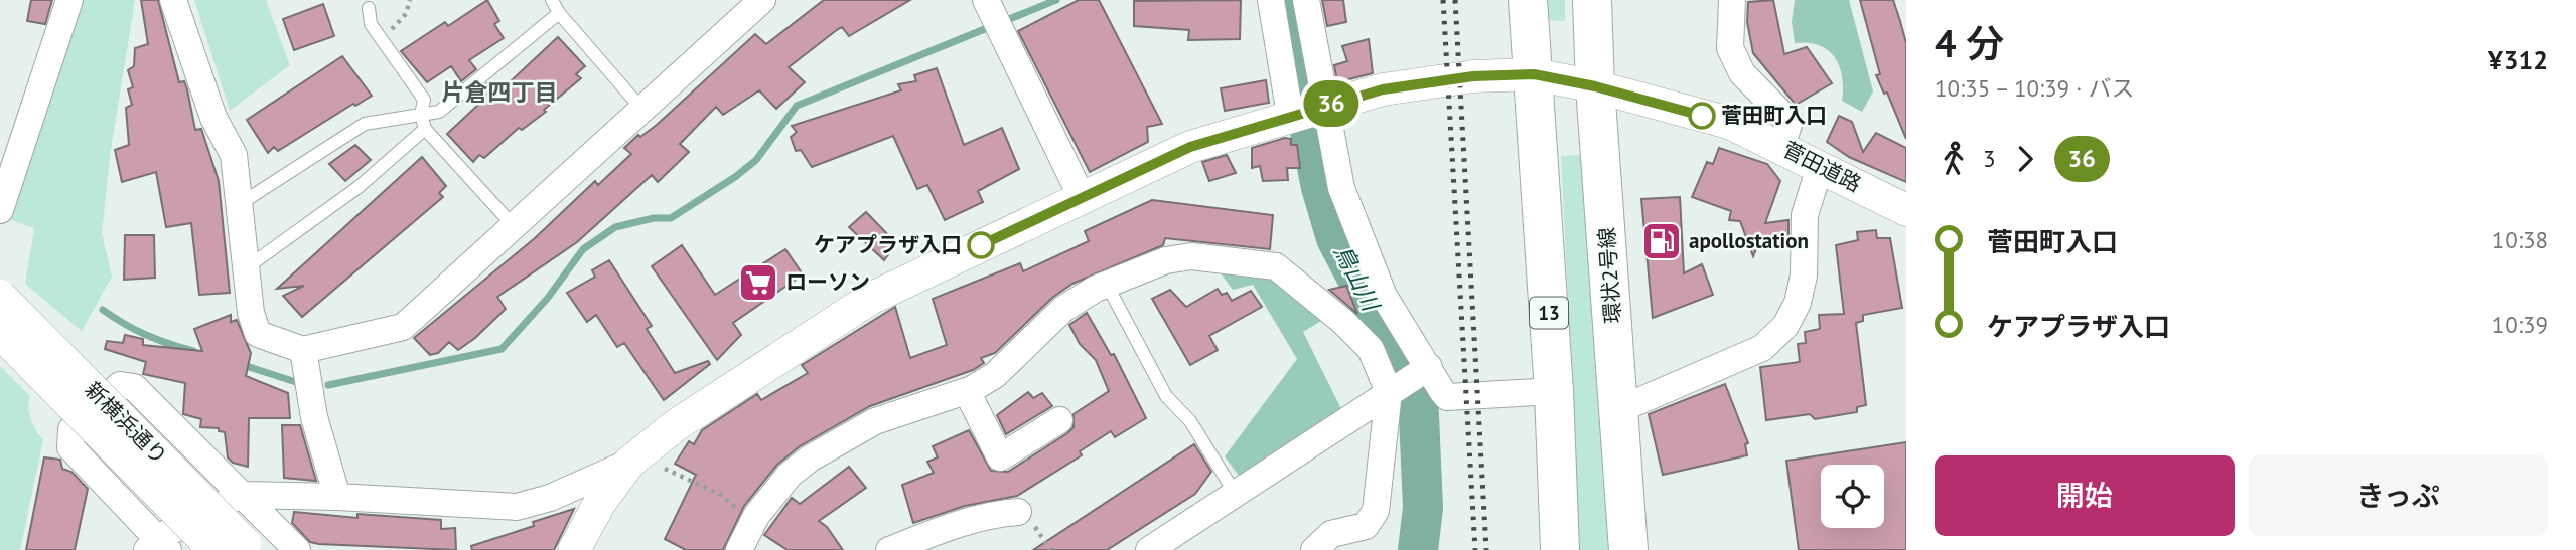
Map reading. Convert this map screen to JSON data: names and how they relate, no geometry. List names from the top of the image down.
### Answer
{
  "streets": {
    "main road": ["環状2号線", "13"],
    "street": ["菅田道路", "新横浜通り"]
  },
  "crossings": [
    ["菅田道路", "環状2号線"],
    ["菅田道路", "13"]
  ],
  "districts": ["片倉四丁目"],
  "water": ["鳥山川"],
  "places": {
    "other": ["菅田町入口", "ケアプラザ入口"],
    "fuel station": ["apollostation"],
    "supermarket": ["ローソン"]
  },
  "lines": ["bus line 36"],
  "page": {
    "on_map": "36",
    "heading": ["4 分", "10:35 – 10:39 · バス", "¥312"],
    "legs": ["3", "36"],
    "list": [
      {
        "name": "菅田町入口",
        "value": "10:38"
      },
      {
        "name": "ケアプラザ入口",
        "value": "10:39"
      }
    ],
    "buttons": ["開始", "きっぷ"]
  }
}
